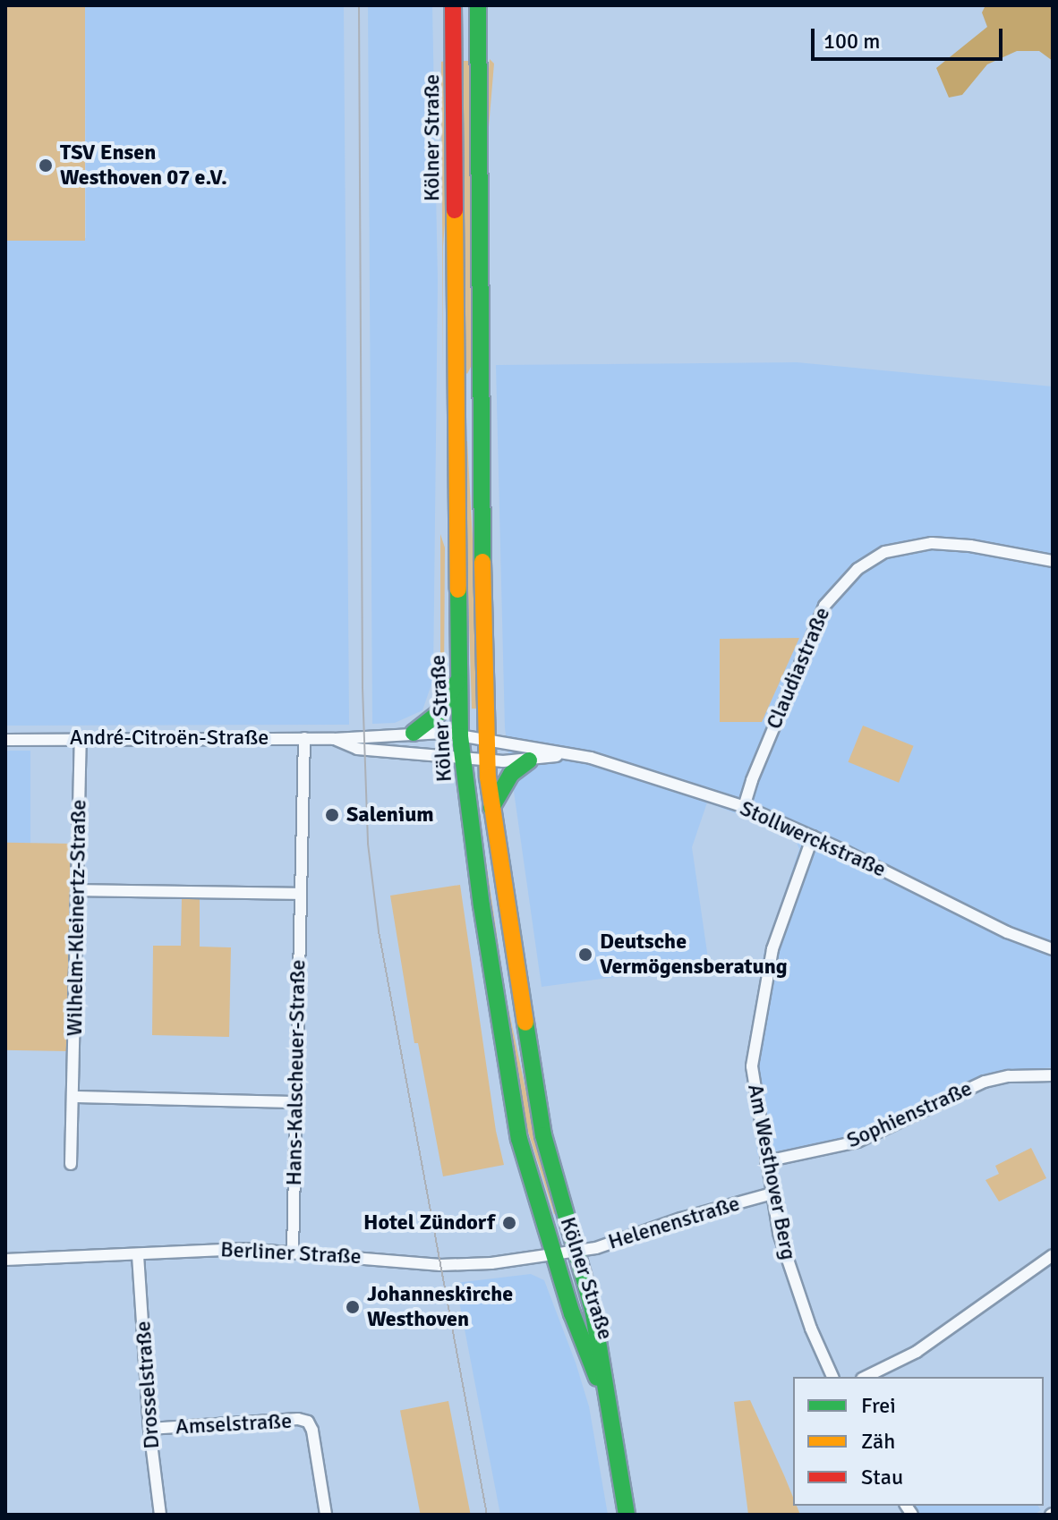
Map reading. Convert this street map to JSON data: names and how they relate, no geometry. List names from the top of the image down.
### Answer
{
  "streets": {
    "main road": ["Kölner Straße"],
    "street": [
      "Claudiastraße",
      "André-Citroën-Straße",
      "Stollwerckstraße",
      "Wilhelm-Kleinertz-Straße",
      "Hans-Kalscheuer-Straße",
      "Sophienstraße",
      "Am Westhover Berg",
      "Helenenstraße",
      "Berliner Straße",
      "Drosselstraße",
      "Amselstraße"
    ]
  },
  "crossings": [
    ["Kölner Straße", "André-Citroën-Straße"],
    ["Kölner Straße", "Stollwerckstraße"],
    ["Kölner Straße", "Helenenstraße"],
    ["Kölner Straße", "Berliner Straße"],
    ["Claudiastraße", "Stollwerckstraße"],
    ["André-Citroën-Straße", "Stollwerckstraße"],
    ["André-Citroën-Straße", "Wilhelm-Kleinertz-Straße"],
    ["André-Citroën-Straße", "Hans-Kalscheuer-Straße"],
    ["Stollwerckstraße", "Am Westhover Berg"],
    ["Hans-Kalscheuer-Straße", "Berliner Straße"],
    ["Sophienstraße", "Am Westhover Berg"],
    ["Am Westhover Berg", "Helenenstraße"],
    ["Helenenstraße", "Berliner Straße"],
    ["Berliner Straße", "Drosselstraße"],
    ["Drosselstraße", "Amselstraße"]
  ],
  "places": [
    "TSV Ensen Westhoven 07 e.V.",
    "Salenium",
    "Deutsche Vermögensberatung",
    "Hotel Zündorf",
    "Johanneskirche Westhoven"
  ],
  "legend": ["Frei", "Zäh", "Stau"],
  "scale_bar": "100 m"
}
